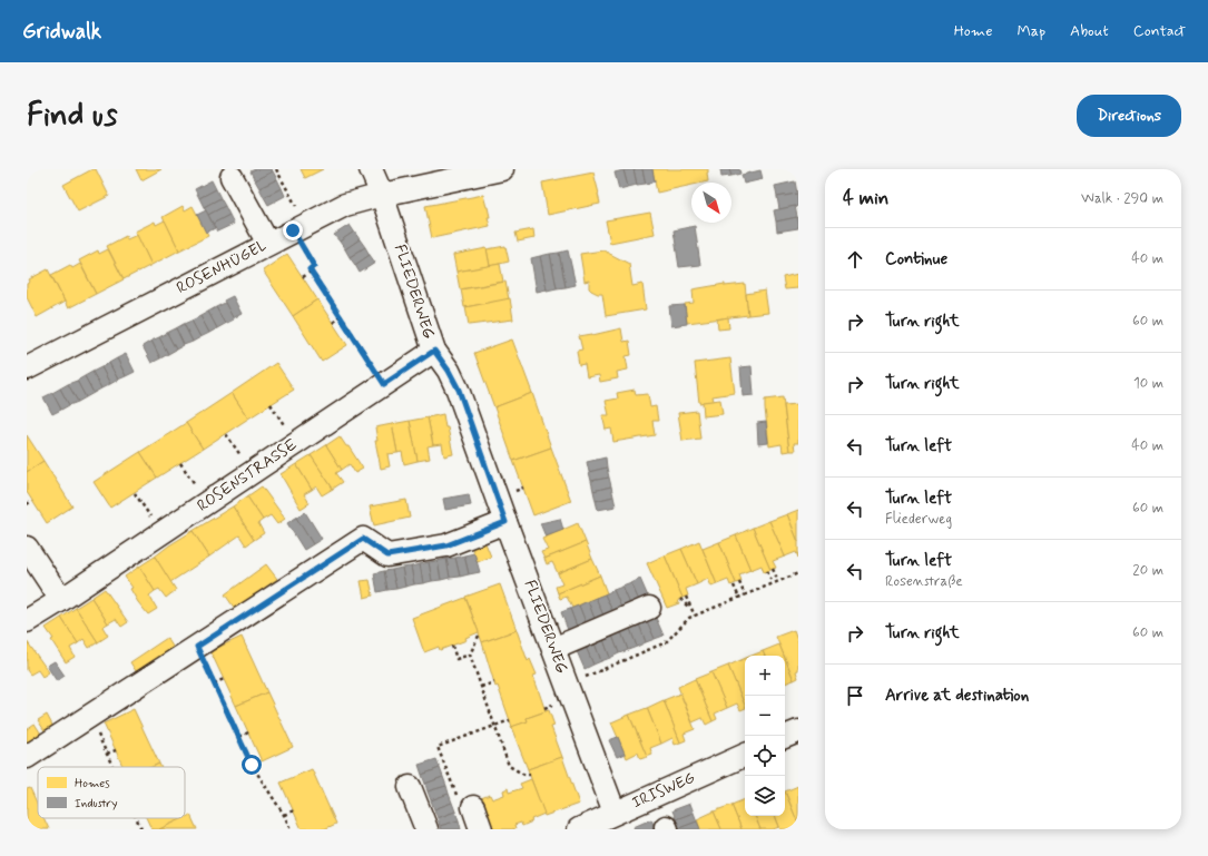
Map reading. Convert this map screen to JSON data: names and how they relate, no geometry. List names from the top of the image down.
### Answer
{
  "streets": {
    "street": [
      "ROSENHÜGEL",
      "FLIEDERWEG",
      "ROSENSTRASSE",
      "IRISWEG"
    ]
  },
  "crossings": [
    ["ROSENHÜGEL", "FLIEDERWEG"],
    ["FLIEDERWEG", "ROSENSTRASSE"],
    ["FLIEDERWEG", "IRISWEG"]
  ],
  "legend": ["Homes", "Industry"],
  "north": "bottom right",
  "page": {
    "header": "Gridwalk",
    "nav": [
      "Home",
      "Map",
      "About",
      "Contact"
    ],
    "buttons": "Directions",
    "title": "Find us",
    "heading": ["4 min", "Walk · 290 m"],
    "list": [
      ["Continue", "40 m"],
      ["Turn right", "60 m"],
      ["Turn right", "10 m"],
      ["Turn left", "40 m"],
      ["Turn left", "Fliederweg", "60 m"],
      ["Turn left", "Rosenstraße", "20 m"],
      ["Turn right", "60 m"],
      "Arrive at destination"
    ],
    "map_buttons": ["+", "−"]
  }
}
